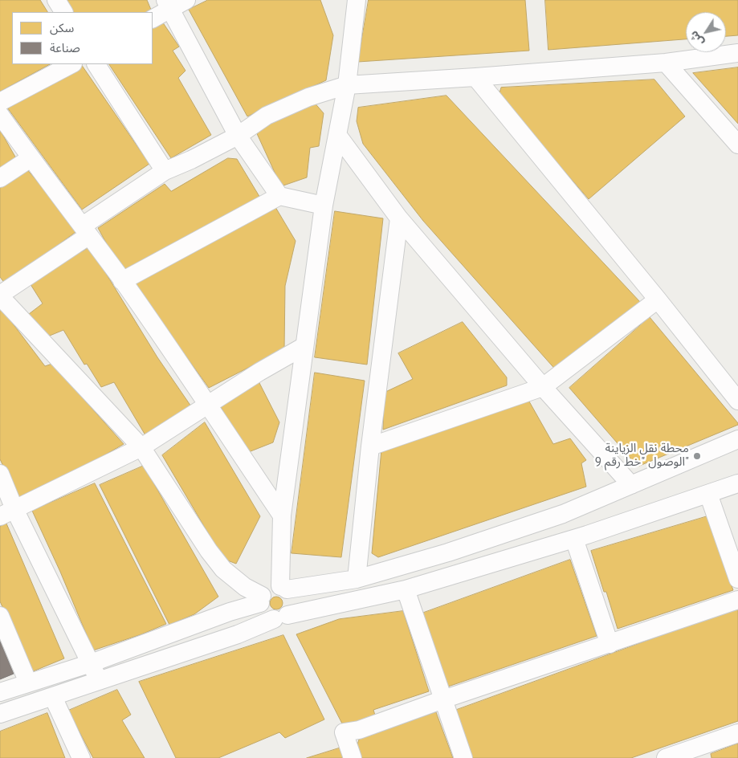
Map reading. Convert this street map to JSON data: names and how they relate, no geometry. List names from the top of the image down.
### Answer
{
  "places": ["محطة نقل الزياينة الوصول \"خط رقم 9\""],
  "legend": ["سكن", "صناعة"],
  "north": "bottom left"
}
